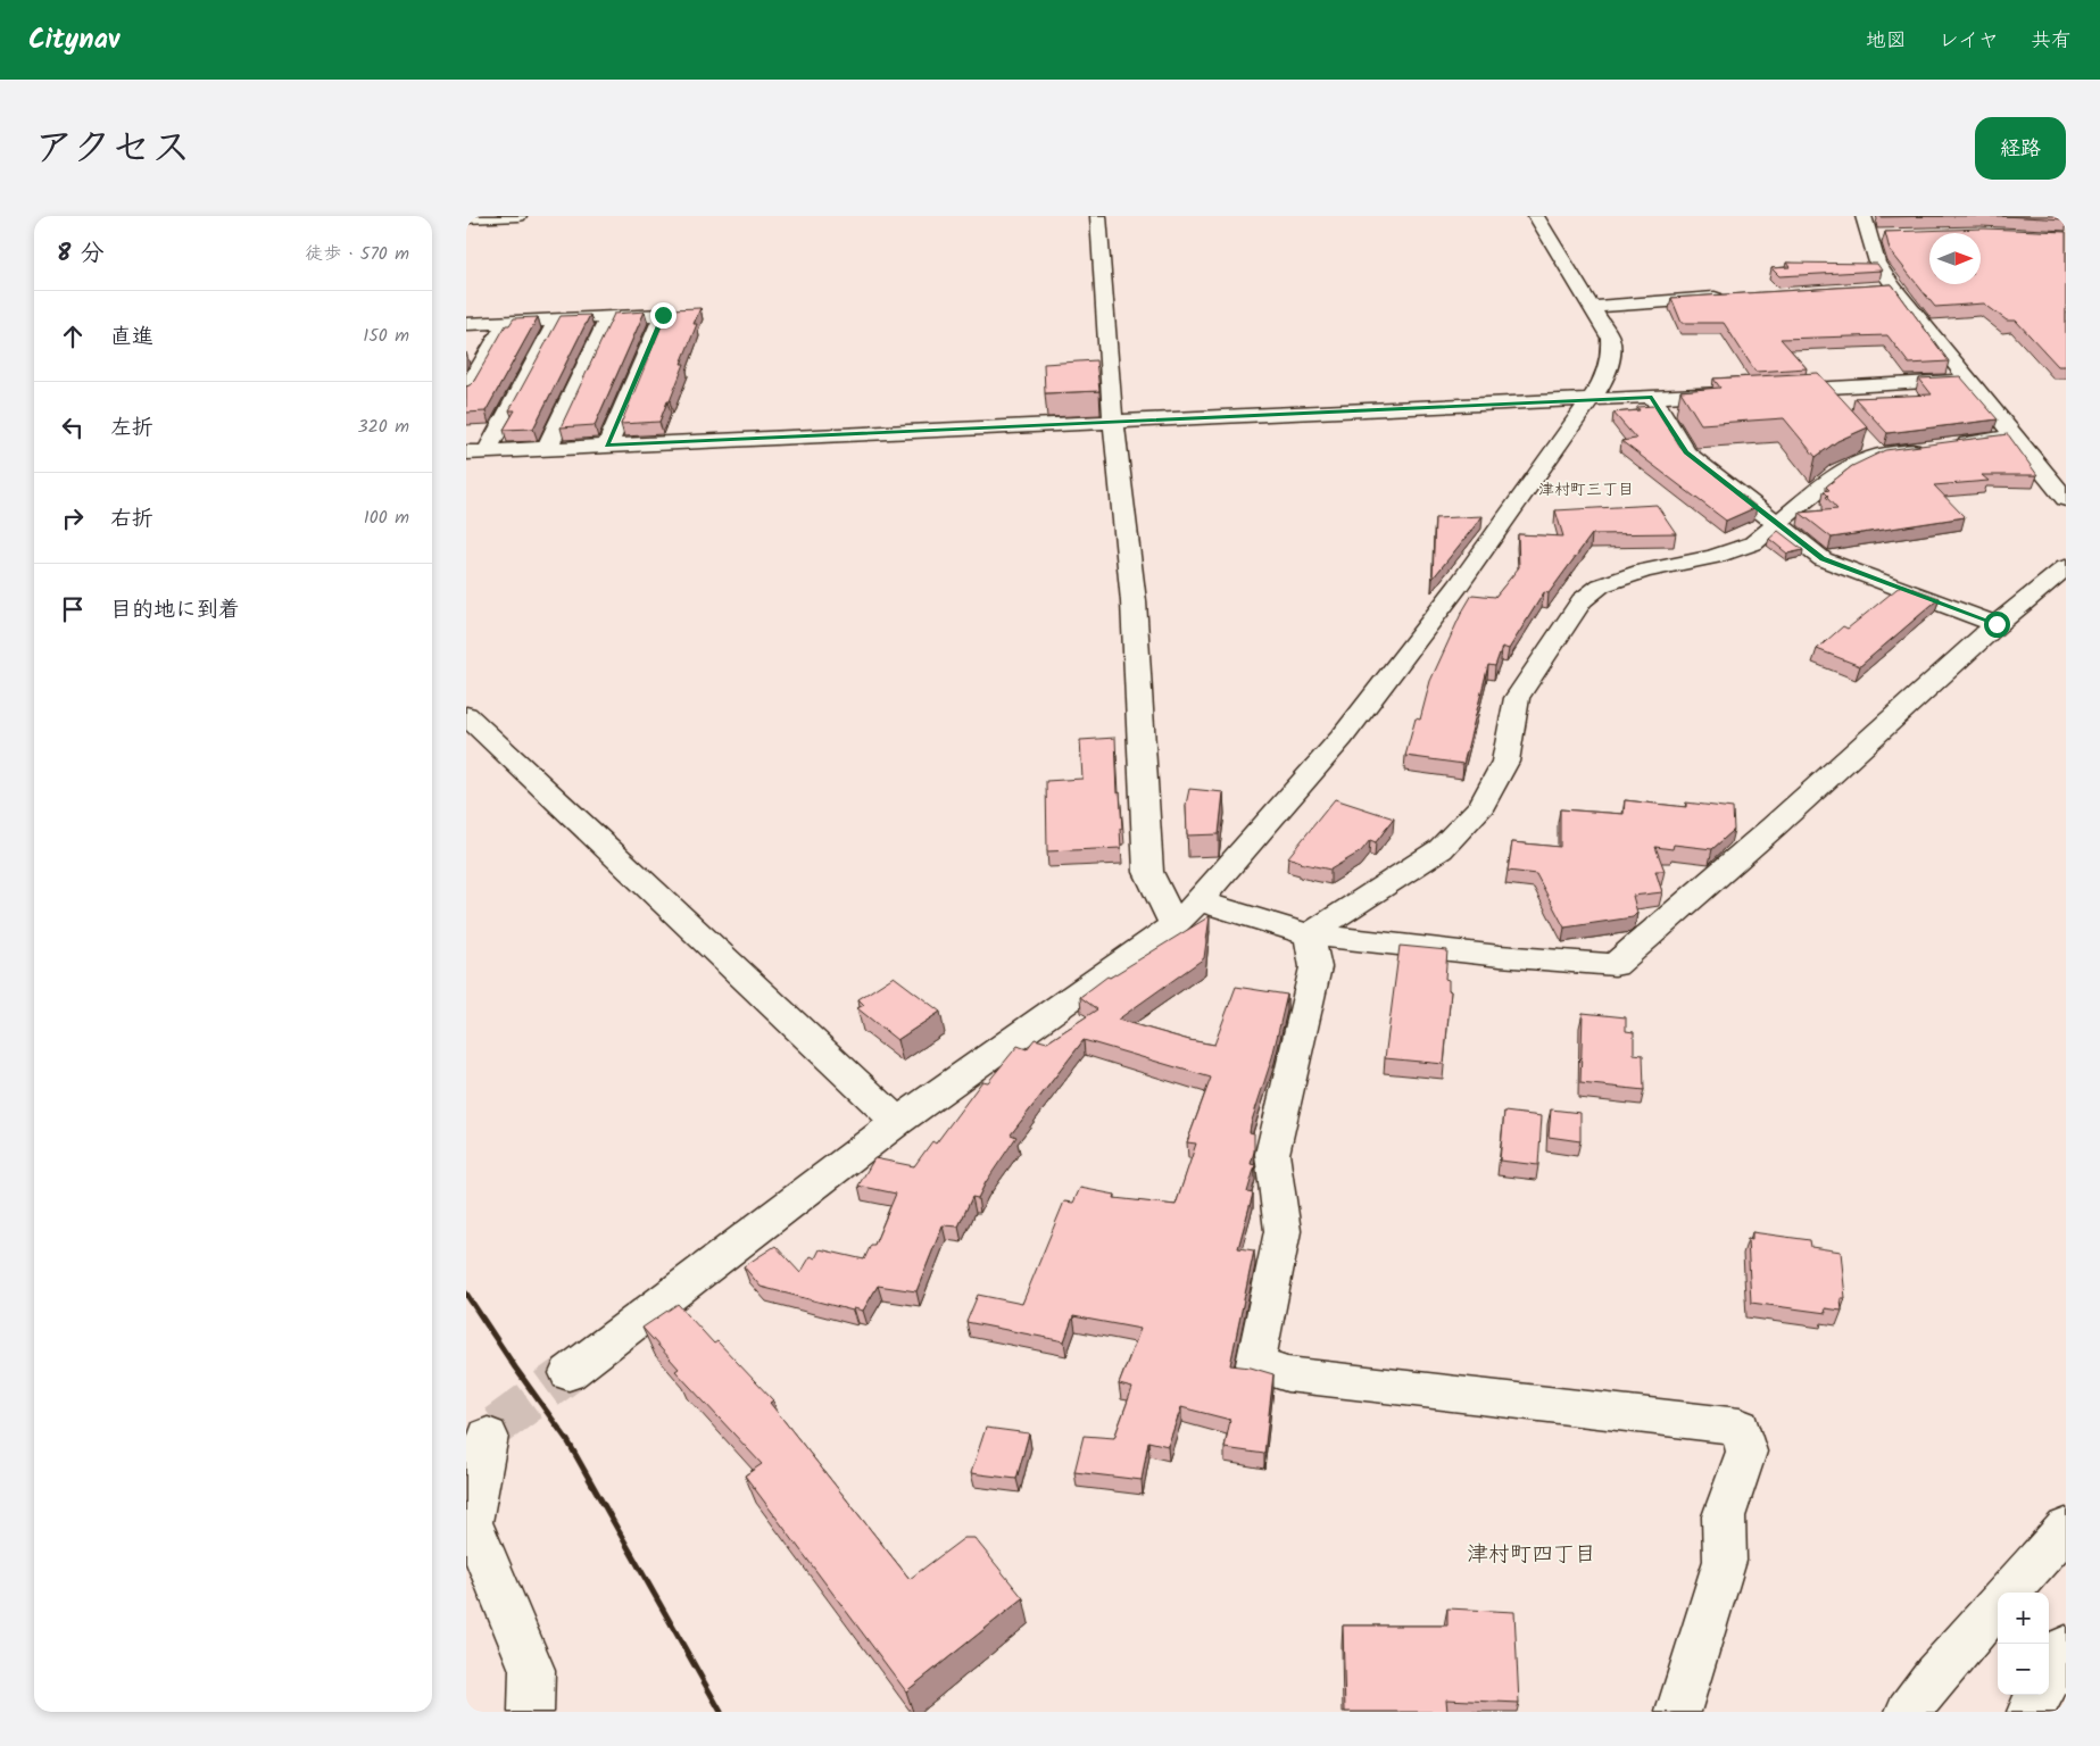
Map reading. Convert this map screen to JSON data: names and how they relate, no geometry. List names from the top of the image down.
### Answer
{
  "districts": ["津村町三丁目", "津村町四丁目"],
  "north": "right",
  "page": {
    "header": "Citynav",
    "nav": ["地図", "レイヤ", "共有"],
    "title": "アクセス",
    "buttons": "経路",
    "heading": ["8 分", "徒歩 · 570 m"],
    "list": [
      ["直進", "150 m"],
      ["左折", "320 m"],
      ["右折", "100 m"],
      "目的地に到着"
    ],
    "map_buttons": ["+", "−"]
  }
}
